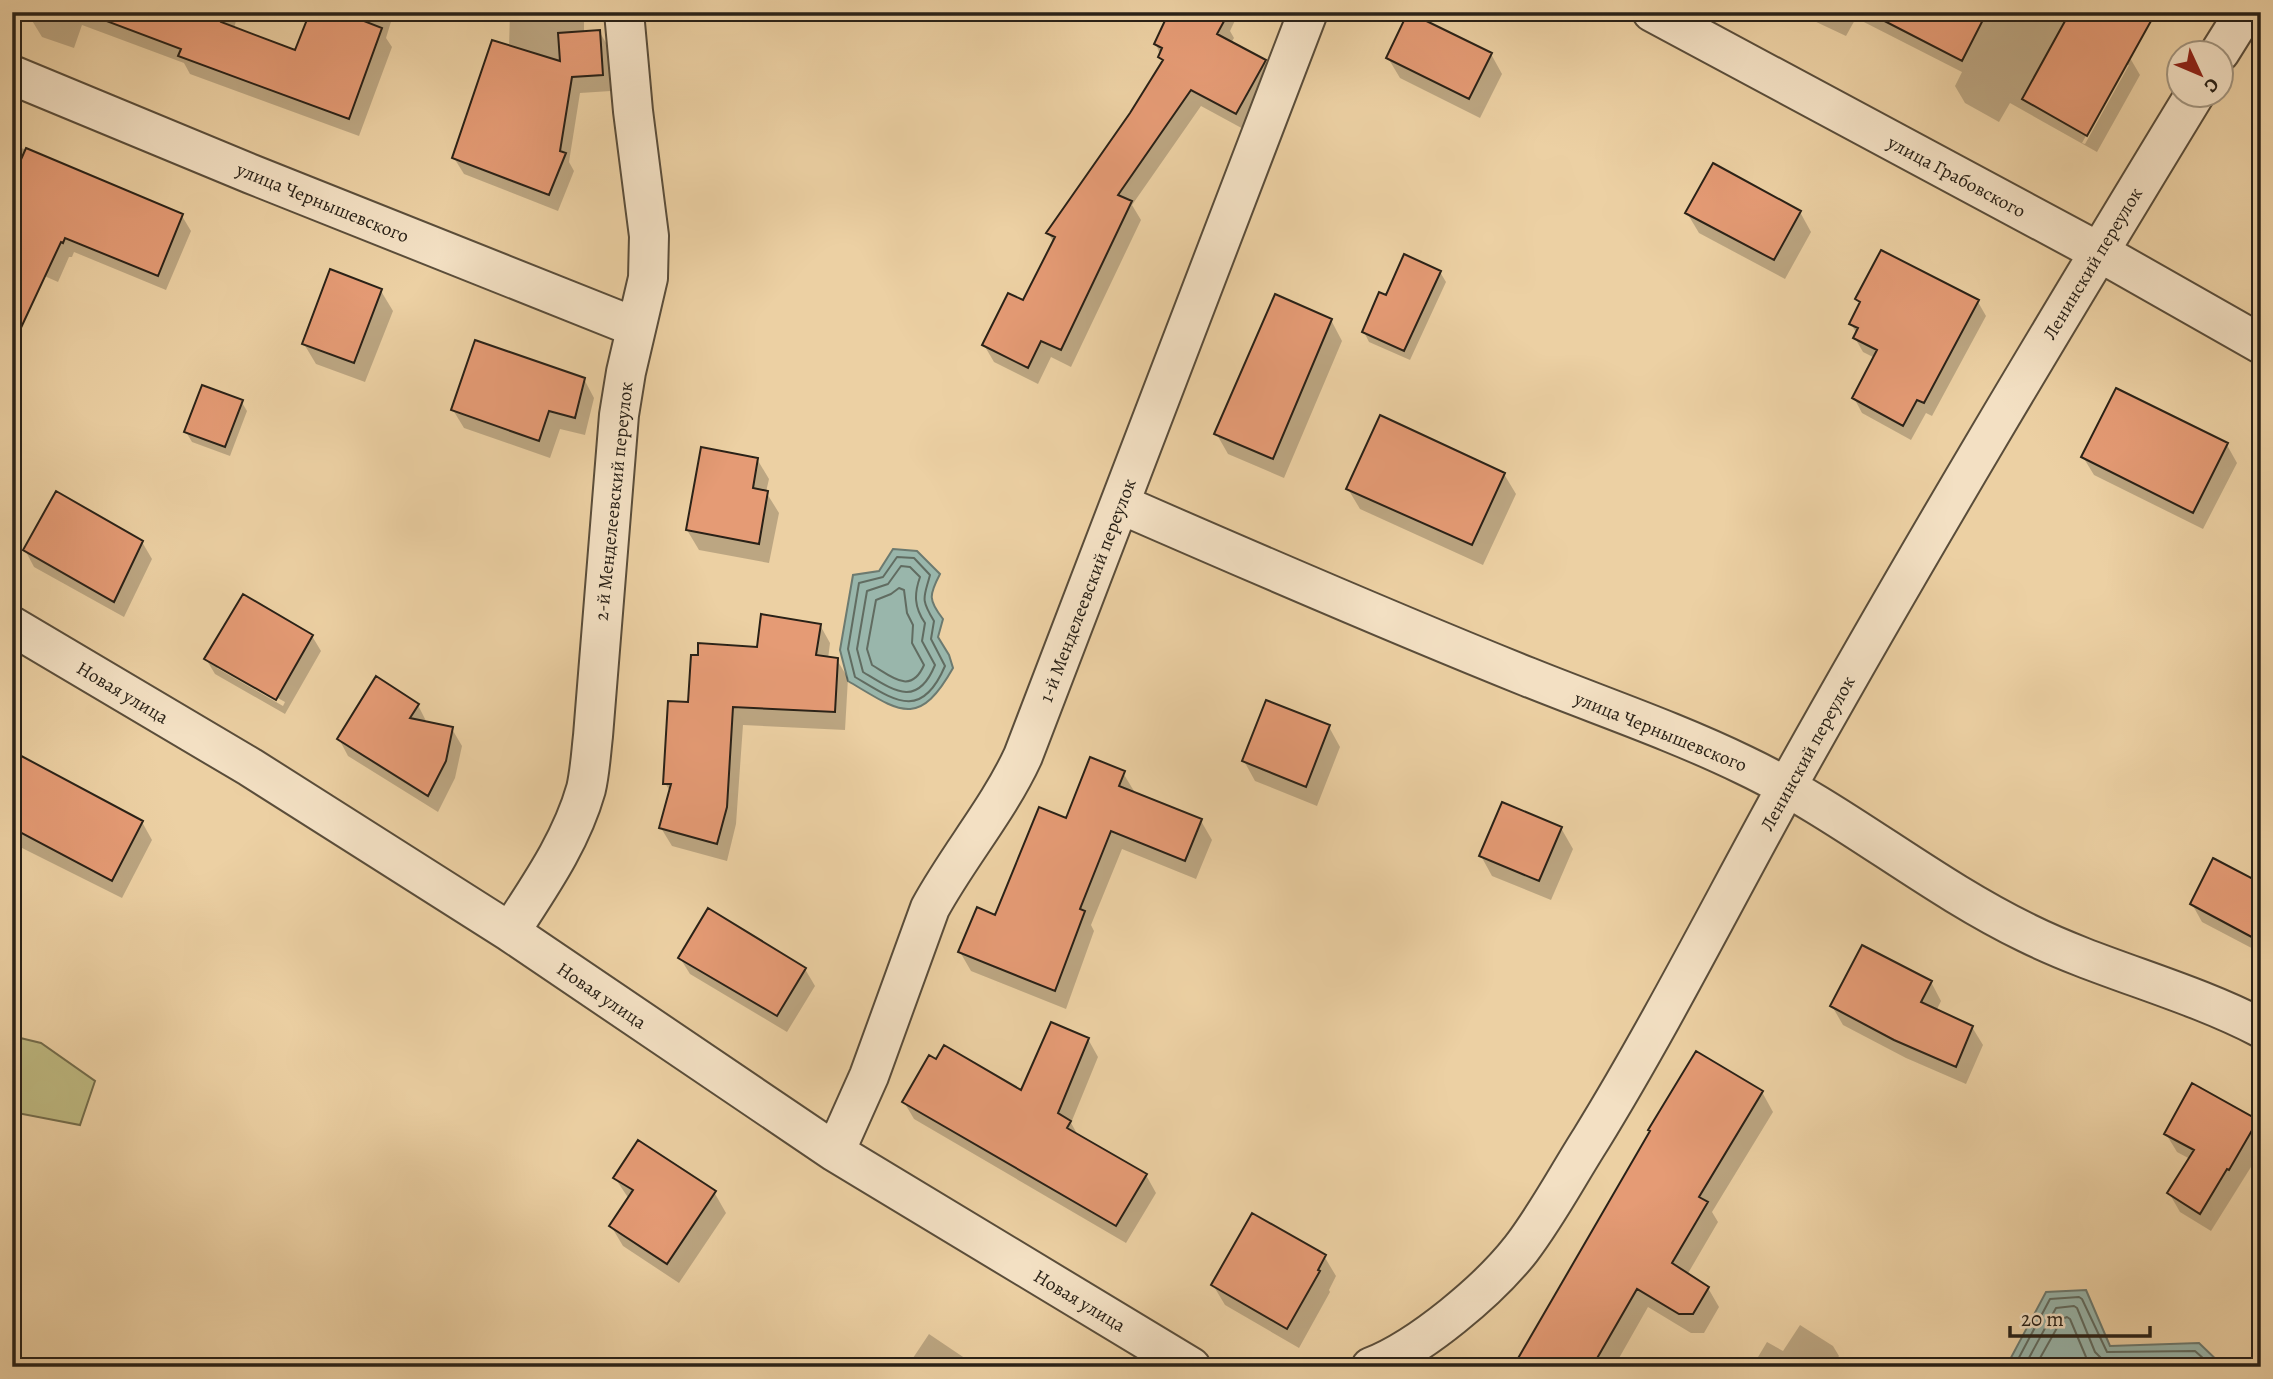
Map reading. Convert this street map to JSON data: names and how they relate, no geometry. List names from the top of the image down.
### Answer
{
  "streets": {
    "street": [
      "улица Грабовского",
      "улица Чернышевского",
      "Ленинский переулок",
      "2-й Менделеевский переулок",
      "1-й Менделеевский переулок",
      "Новая улица"
    ]
  },
  "crossings": [
    ["улица Грабовского", "Ленинский переулок"],
    ["улица Чернышевского", "Ленинский переулок"],
    ["улица Чернышевского", "2-й Менделеевский переулок"],
    ["улица Чернышевского", "1-й Менделеевский переулок"],
    ["2-й Менделеевский переулок", "Новая улица"],
    ["1-й Менделеевский переулок", "Новая улица"]
  ],
  "scale_bar": "20 m",
  "north": "bottom right"
}
